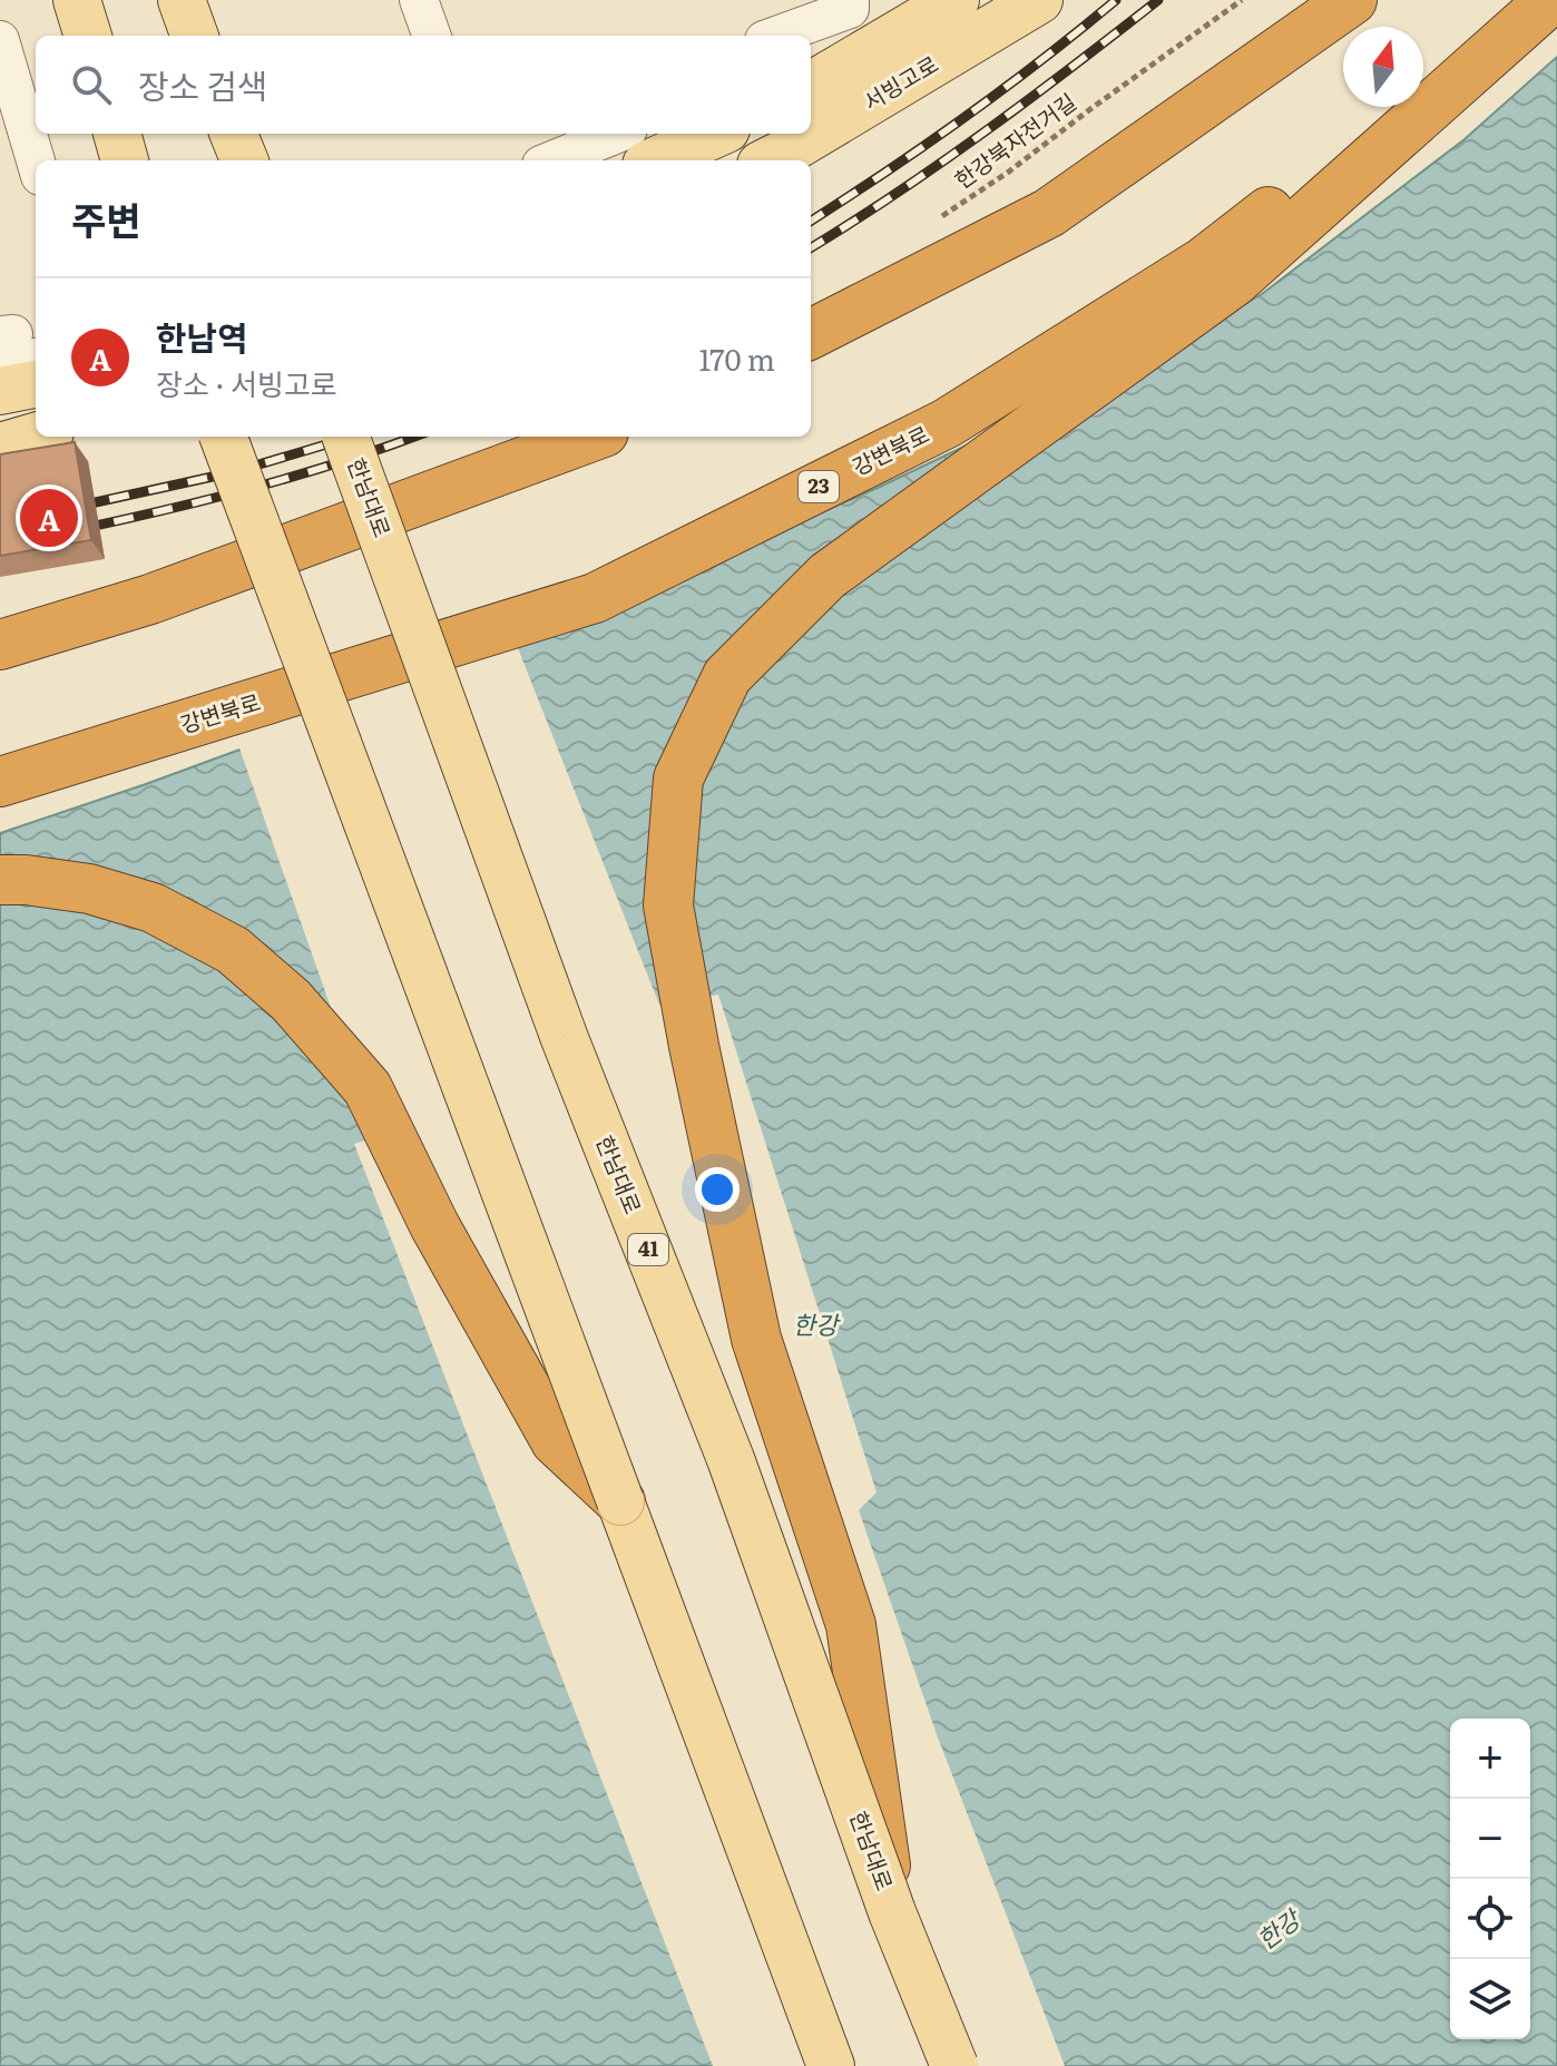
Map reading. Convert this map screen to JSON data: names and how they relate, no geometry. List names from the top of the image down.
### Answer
{
  "streets": {
    "highway": ["강변북로", "23"],
    "main road": ["서빙고로", "한남대로", "41"],
    "path": ["한강북자전거길"]
  },
  "water": ["한강"],
  "north": "top",
  "page": {
    "search": "장소 검색",
    "heading": "주변",
    "list": [
      {
        "mark": "A",
        "name": "한남역",
        "note": "장소 · 서빙고로",
        "value": "170 m"
      }
    ],
    "pins": "A",
    "map_buttons": ["+", "−"]
  }
}
